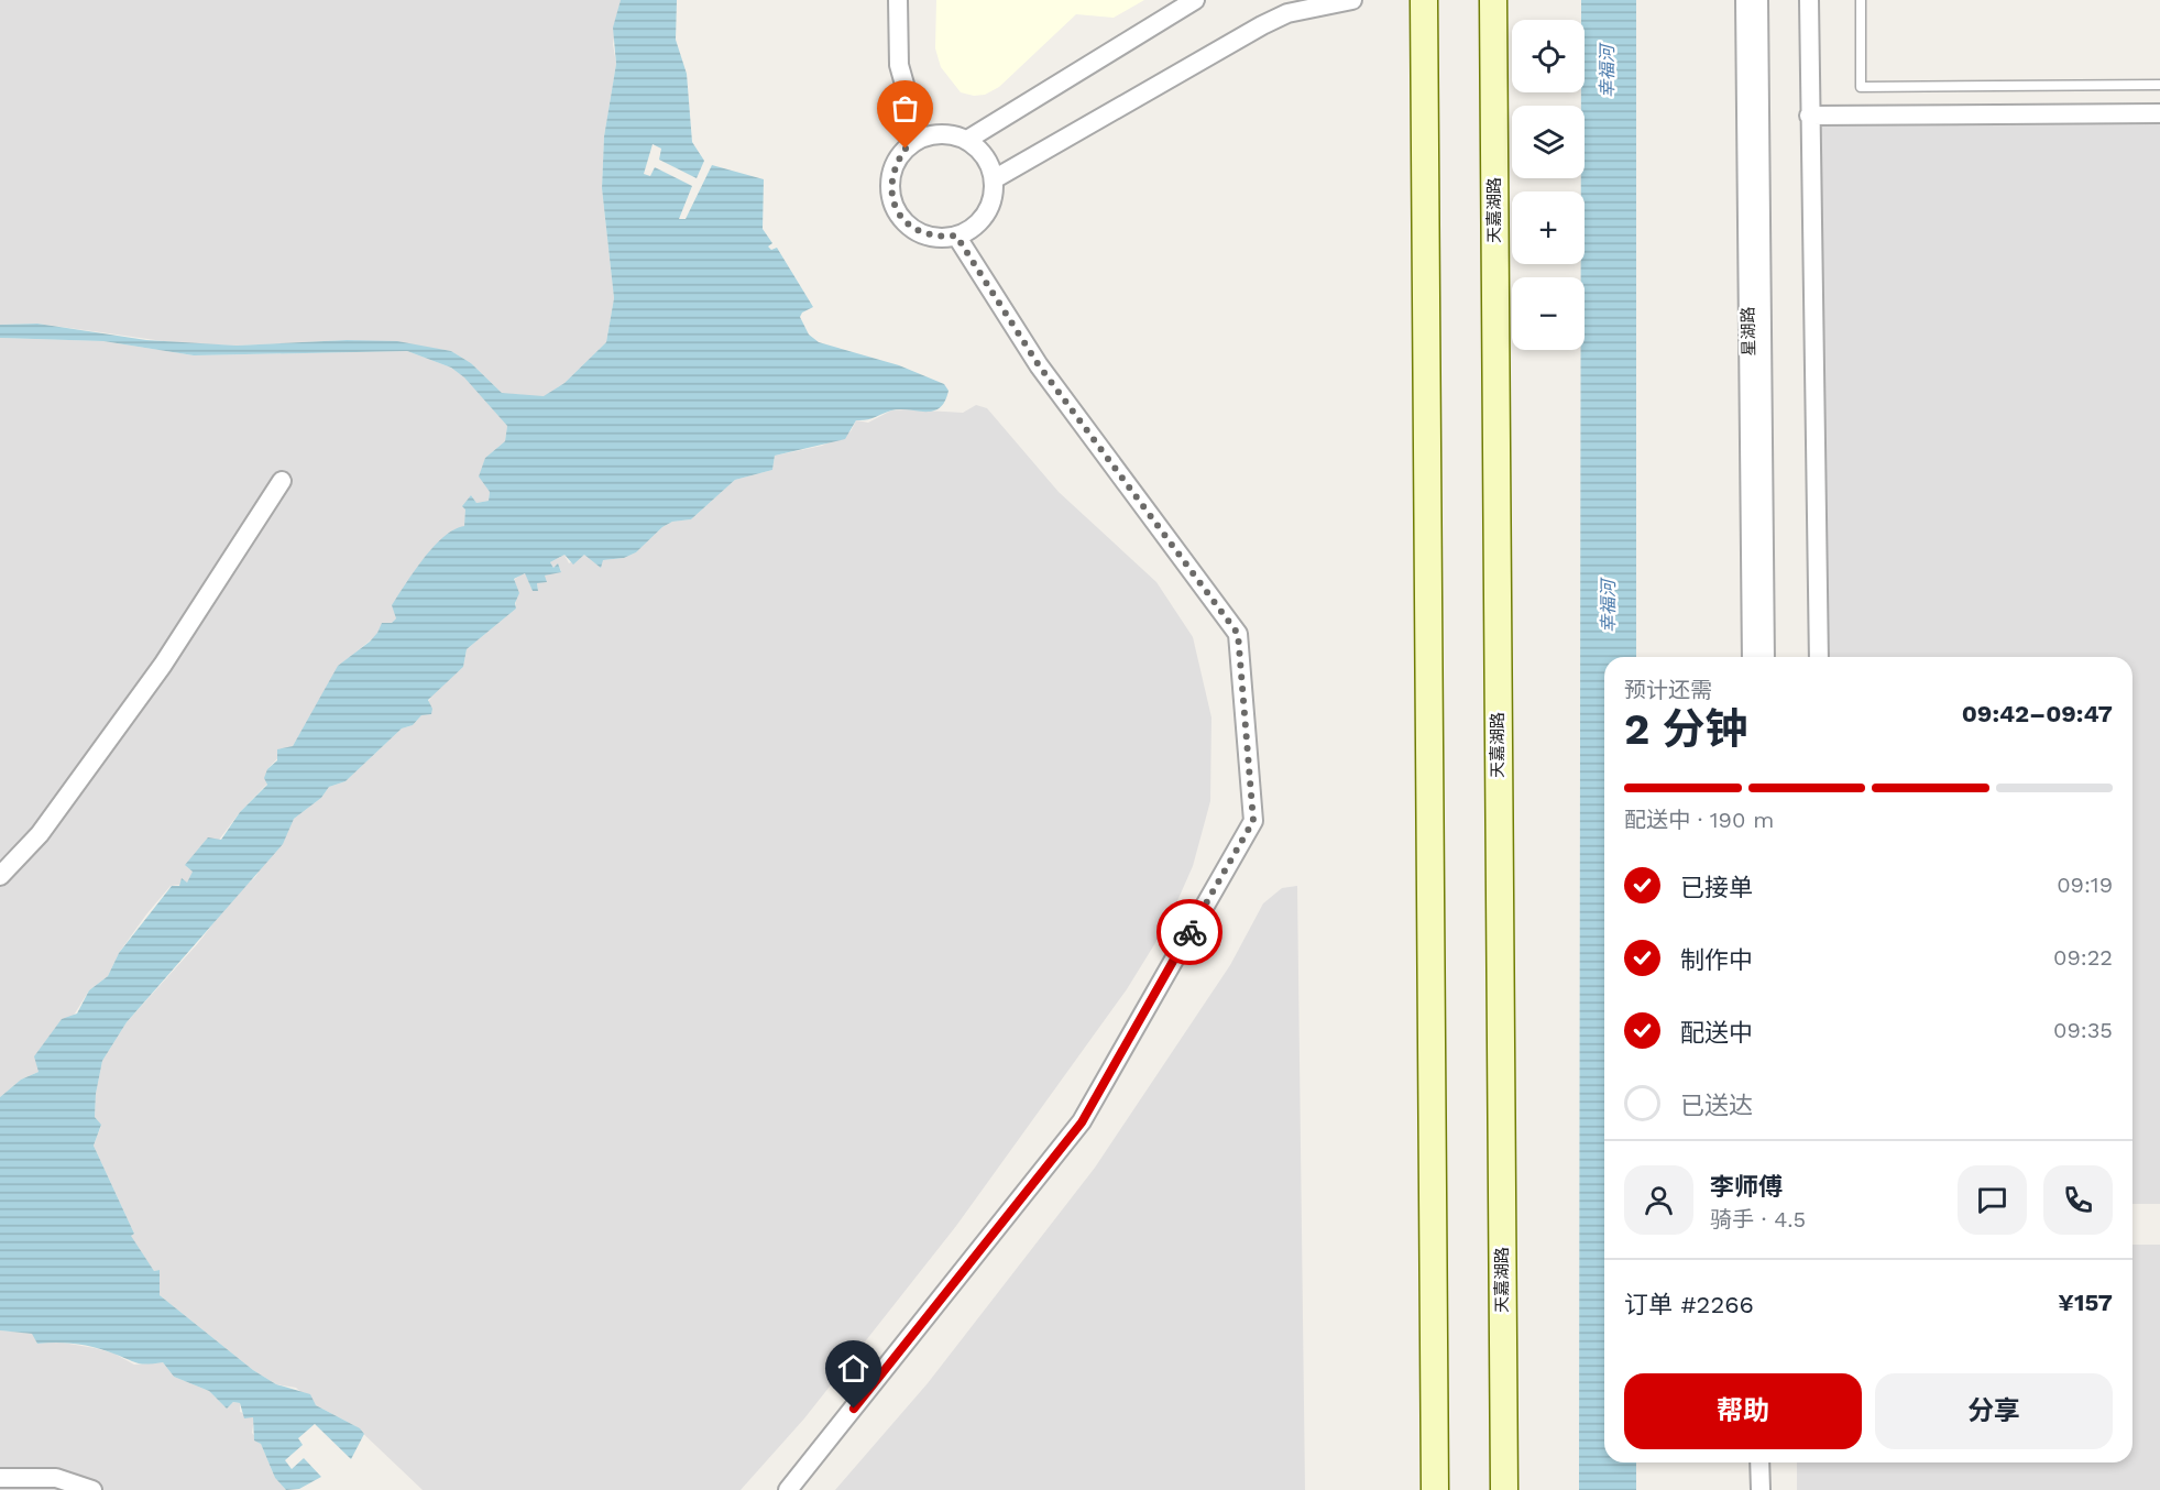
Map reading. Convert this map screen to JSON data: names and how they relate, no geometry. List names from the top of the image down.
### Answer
{
  "streets": {
    "street": ["天嘉湖路", "星湖路"]
  },
  "water": ["幸福河"],
  "page": {
    "map_buttons": ["+", "−"],
    "heading": ["2 分钟", "预计还需", "09:42–09:47"],
    "panel": [
      "李师傅",
      "骑手 · 4.5",
      "订单 #2266",
      "¥157"
    ],
    "bar": "配送中 · 190 m",
    "list": [
      ["已接单", "09:19"],
      ["制作中", "09:22"],
      ["配送中", "09:35"],
      "已送达"
    ],
    "buttons": ["帮助", "分享"]
  }
}
